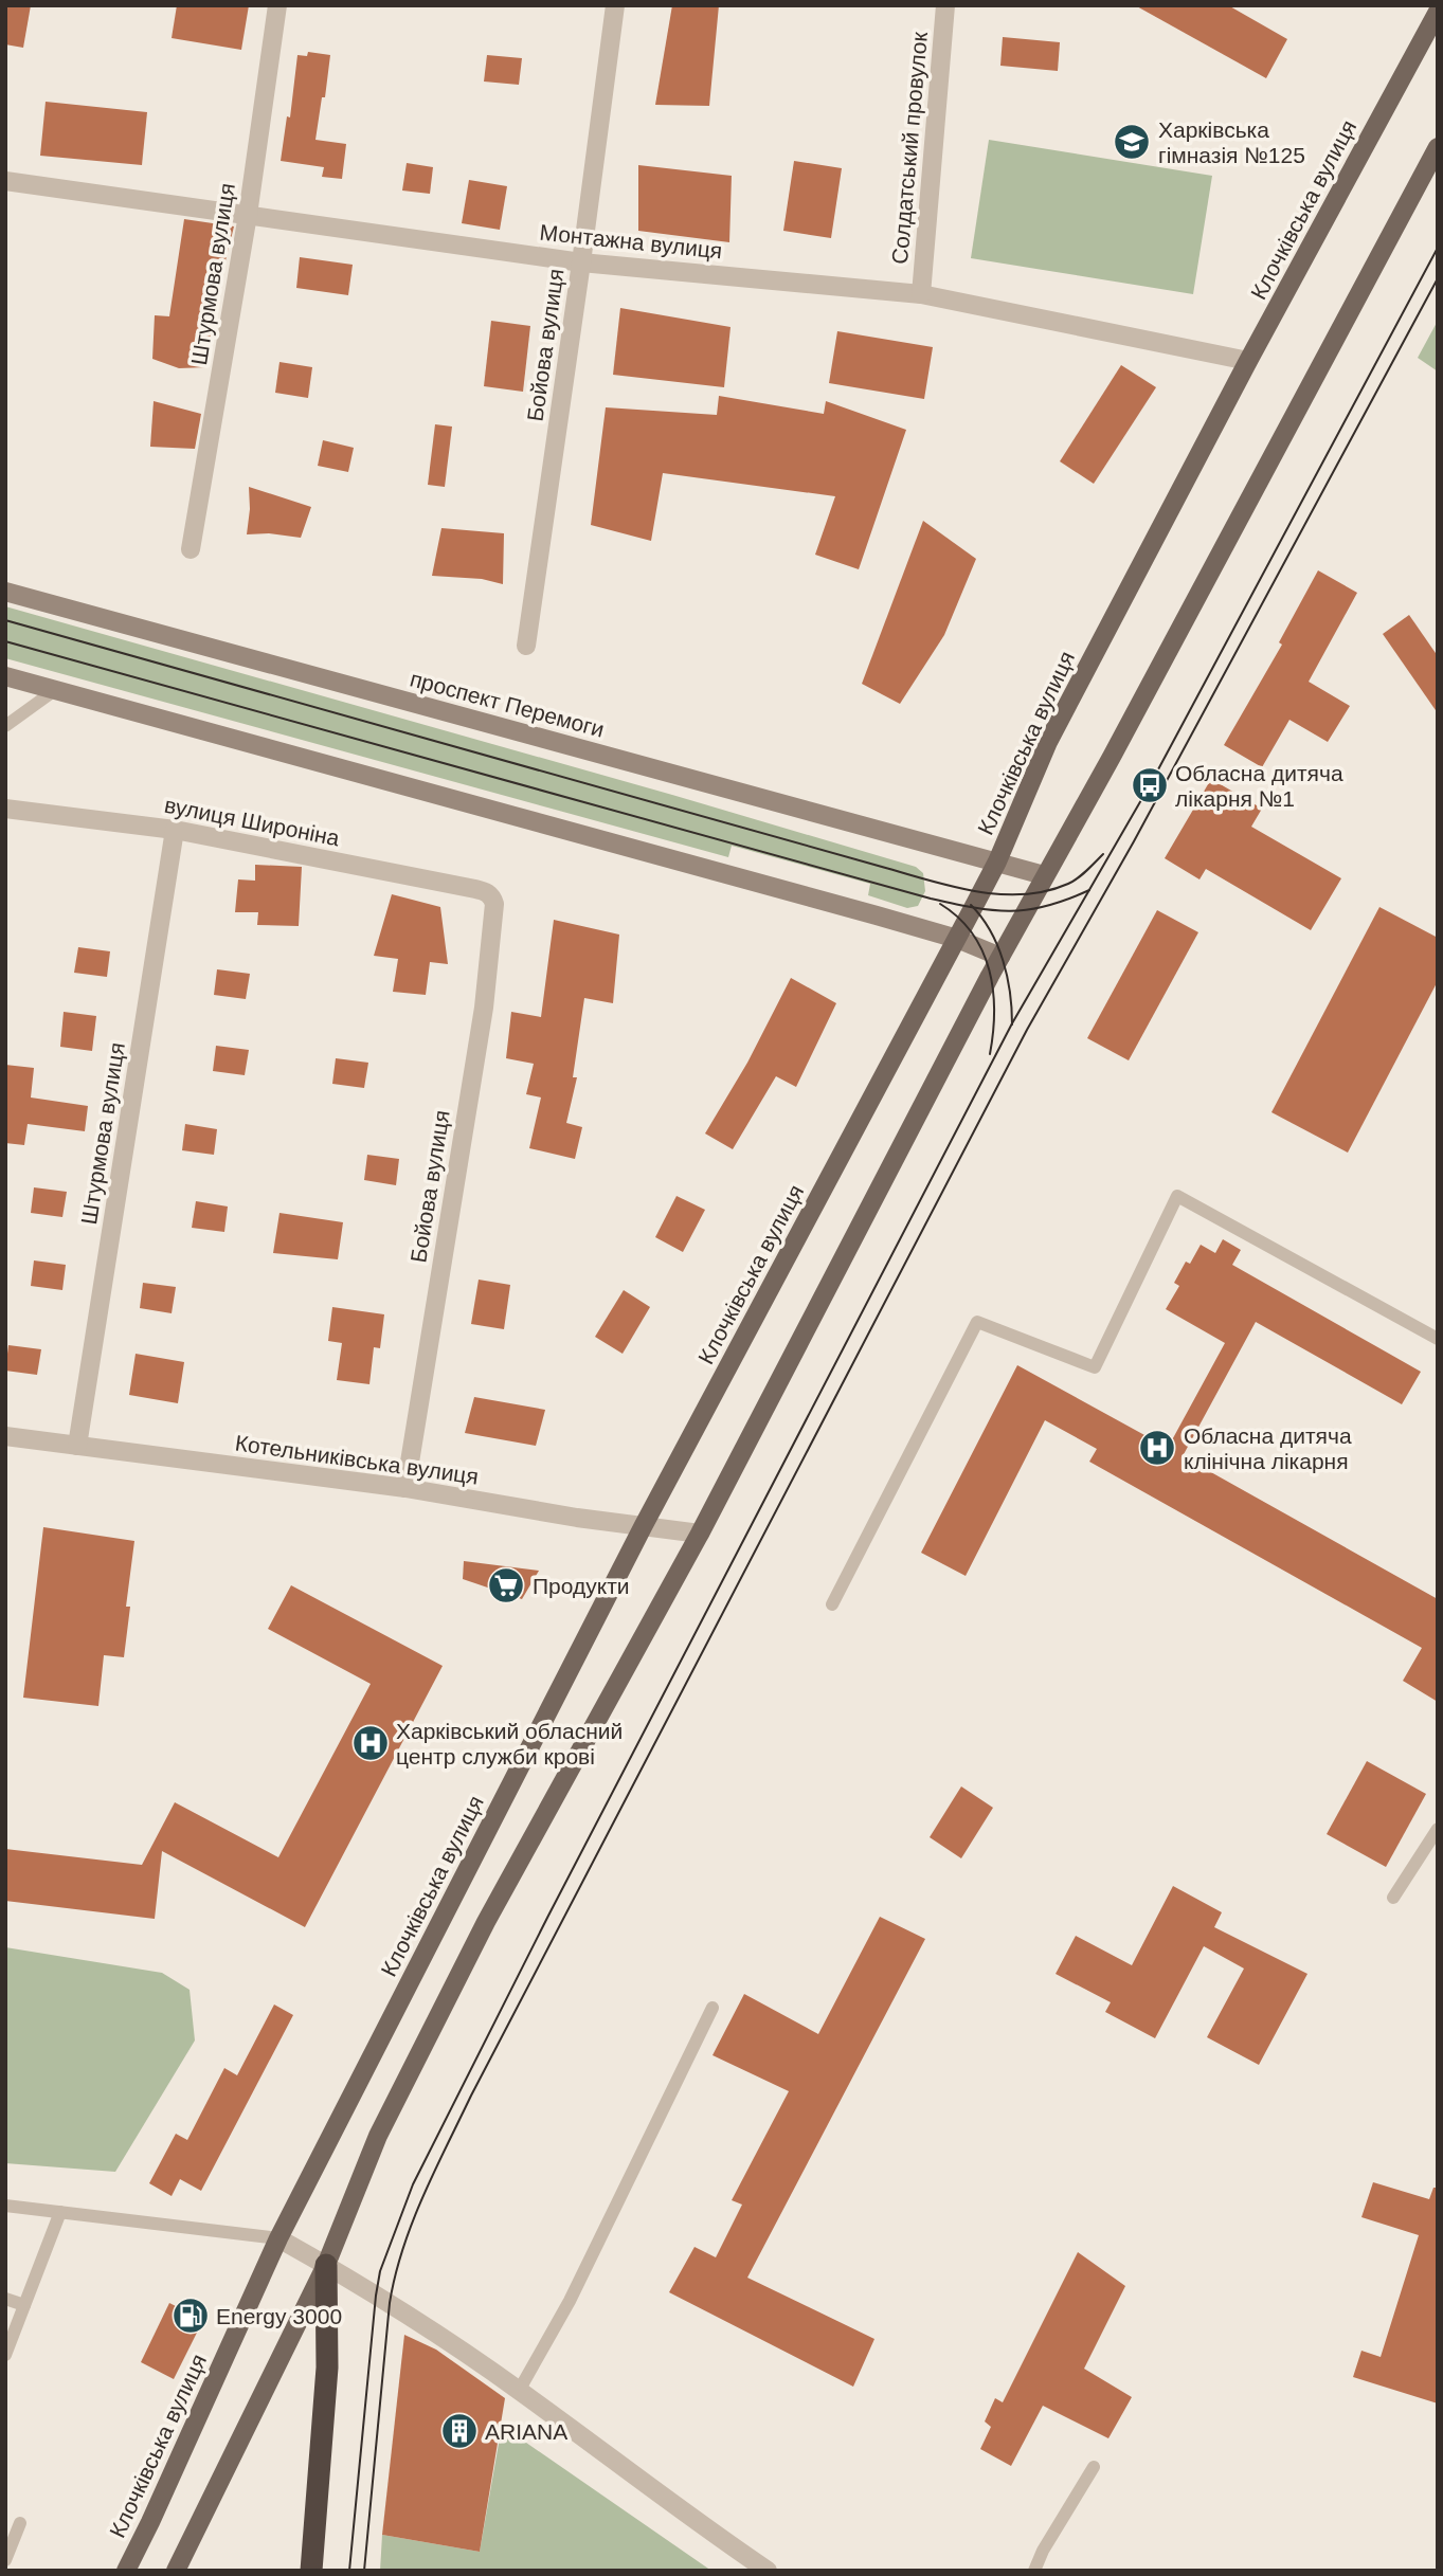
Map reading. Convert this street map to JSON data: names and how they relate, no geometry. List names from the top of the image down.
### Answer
{
  "streets": {
    "main road": ["Клочківська вулиця", "проспект Перемоги"],
    "street": [
      "Солдатський провулок",
      "Монтажна вулиця",
      "Штурмова вулиця",
      "Бойова вулиця",
      "вулиця Широніна",
      "Котельниківська вулиця"
    ]
  },
  "crossings": [
    ["Солдатський провулок", "Монтажна вулиця"],
    ["Клочківська вулиця", "Монтажна вулиця"],
    ["Клочківська вулиця", "проспект Перемоги"],
    ["Клочківська вулиця", "Котельниківська вулиця"],
    ["Монтажна вулиця", "Штурмова вулиця"],
    ["Монтажна вулиця", "Бойова вулиця"],
    ["Штурмова вулиця", "вулиця Широніна"],
    ["Штурмова вулиця", "Котельниківська вулиця"],
    ["Бойова вулиця", "вулиця Широніна"],
    ["Бойова вулиця", "Котельниківська вулиця"]
  ],
  "places": {
    "school or university": ["Харківська гімназія №125"],
    "bus stop": ["Обласна дитяча лікарня №1"],
    "hospital": ["Обласна дитяча клінічна лікарня", "Харківський обласний центр служби крові"],
    "supermarket": ["Продукти"],
    "fuel station": ["Energy 3000"],
    "building": ["ARIANA"]
  }
}
